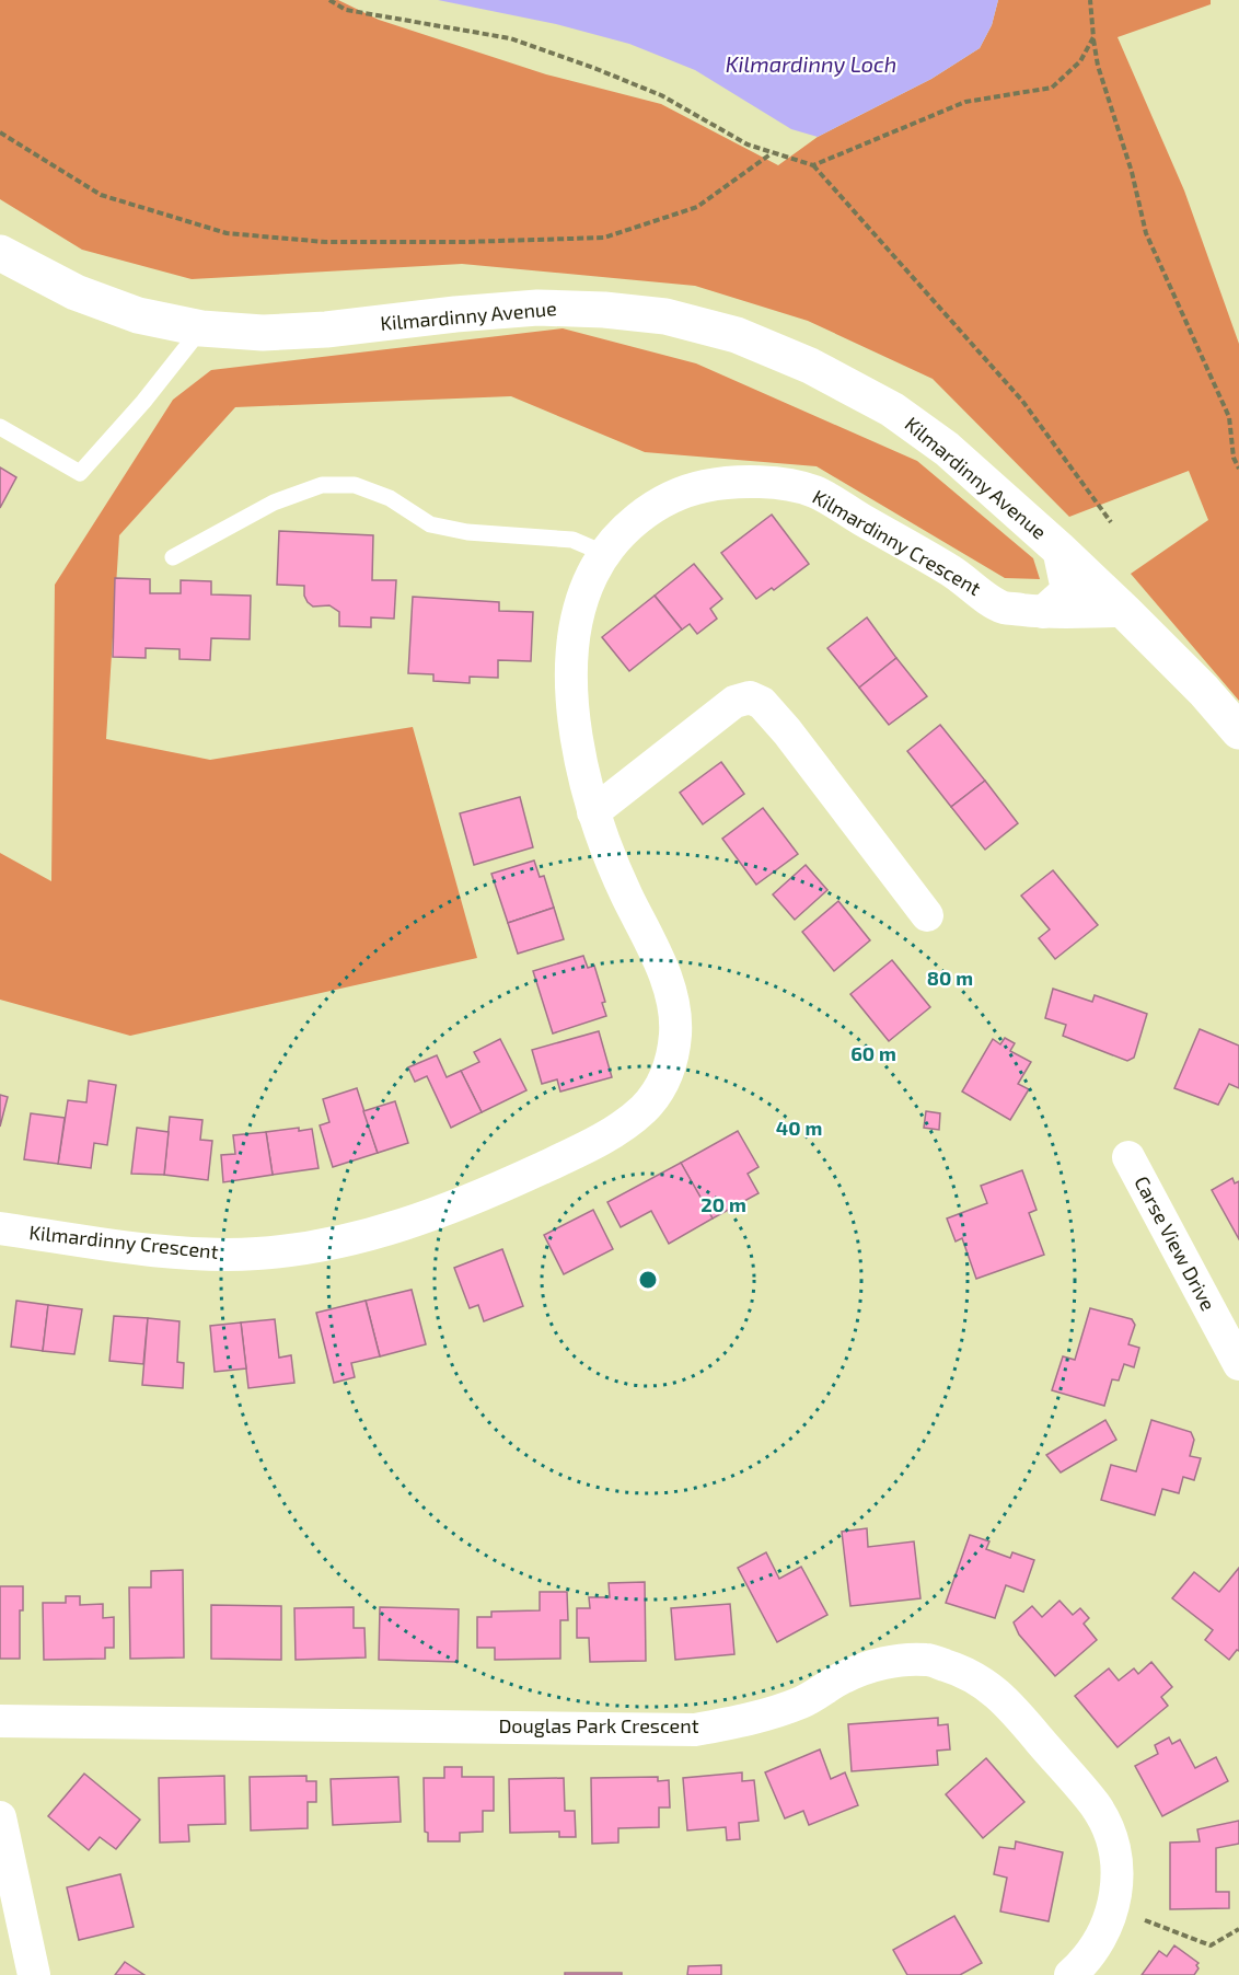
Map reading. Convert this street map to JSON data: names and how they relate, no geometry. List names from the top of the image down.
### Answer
{
  "streets": {
    "street": [
      "Kilmardinny Avenue",
      "Kilmardinny Crescent",
      "Carse View Drive",
      "Douglas Park Crescent"
    ]
  },
  "crossings": [
    ["Kilmardinny Avenue", "Kilmardinny Crescent"]
  ],
  "water": ["Kilmardinny Loch"],
  "rings": [
    "80 m",
    "60 m",
    "40 m",
    "20 m"
  ]
}
